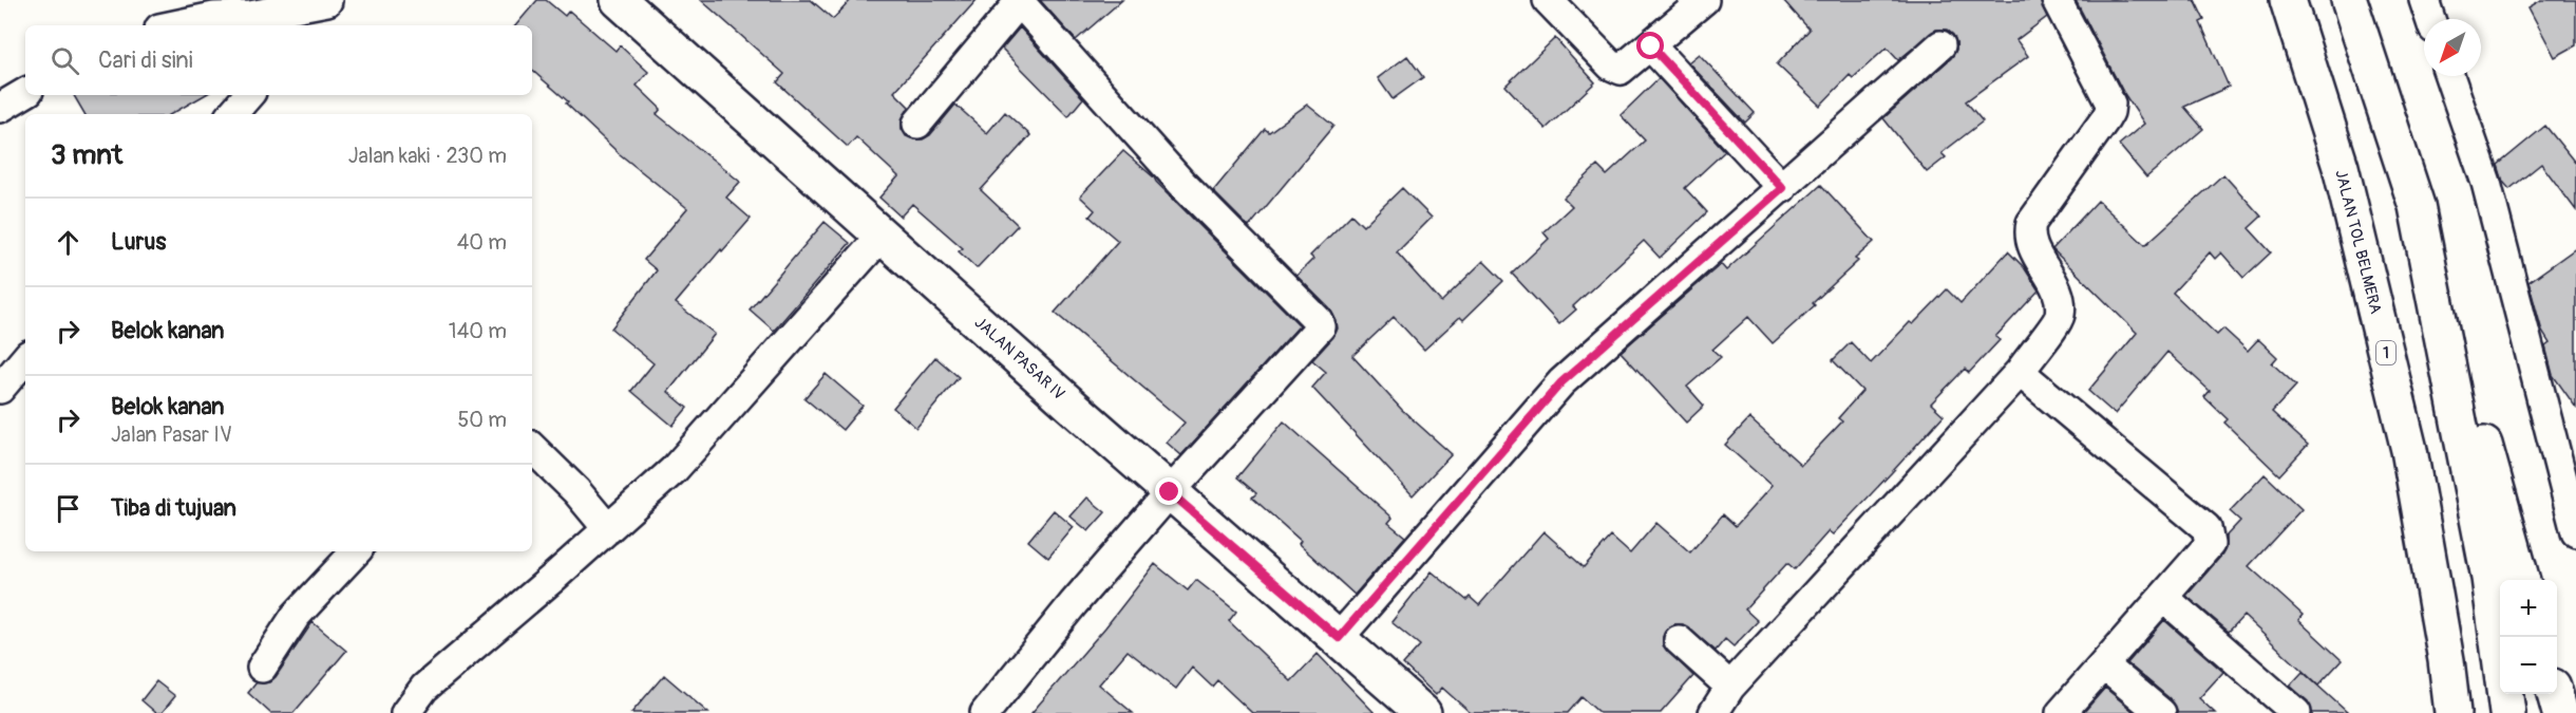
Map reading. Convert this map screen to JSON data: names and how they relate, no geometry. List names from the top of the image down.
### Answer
{
  "streets": {
    "main road": ["JALAN TOL BELMERA", "1", "JALAN PASAR IV"]
  },
  "north": "bottom left",
  "page": {
    "search": "Cari di sini",
    "heading": ["3 mnt", "Jalan kaki · 230 m"],
    "list": [
      ["Lurus", "40 m"],
      ["Belok kanan", "140 m"],
      ["Belok kanan", "Jalan Pasar IV", "50 m"],
      "Tiba di tujuan"
    ],
    "map_buttons": ["+", "−"]
  }
}
